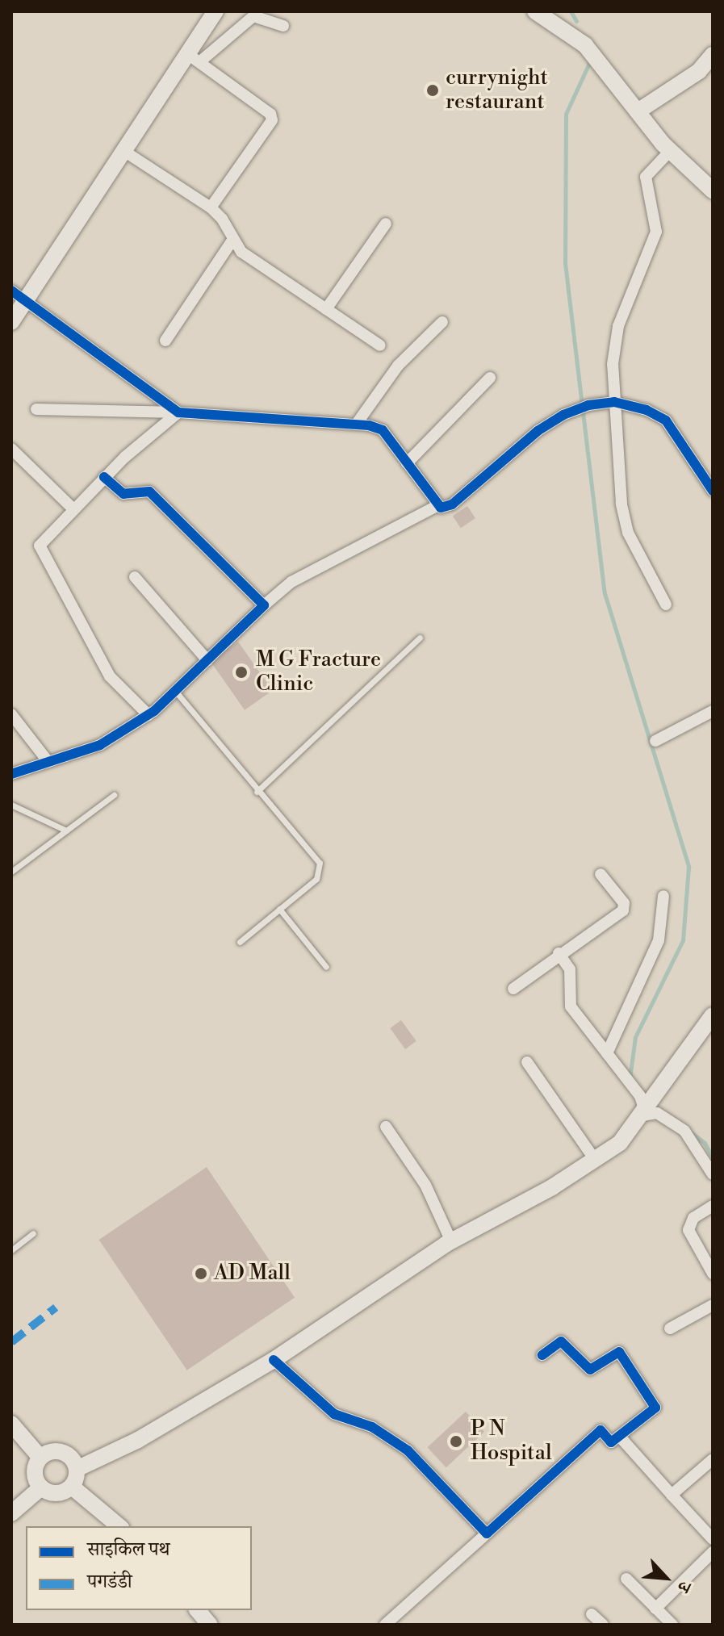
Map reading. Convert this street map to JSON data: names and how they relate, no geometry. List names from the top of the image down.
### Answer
{
  "places": [
    "currynight restaurant",
    "M G Fracture Clinic",
    "AD Mall",
    "P N Hospital"
  ],
  "legend": ["साइकिल पथ", "पगडंडी"],
  "north": "bottom right"
}
